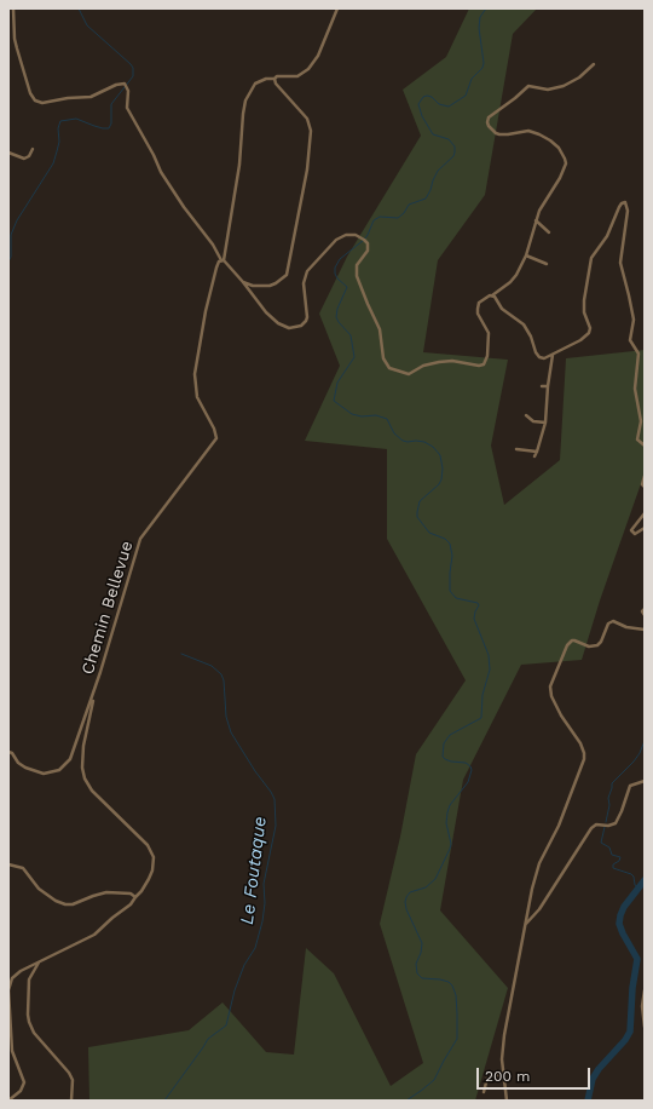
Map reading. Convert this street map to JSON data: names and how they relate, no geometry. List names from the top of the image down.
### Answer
{
  "streets": {
    "street": ["Chemin Bellevue"]
  },
  "water": ["Le Foutaque"],
  "scale_bar": "200 m"
}
